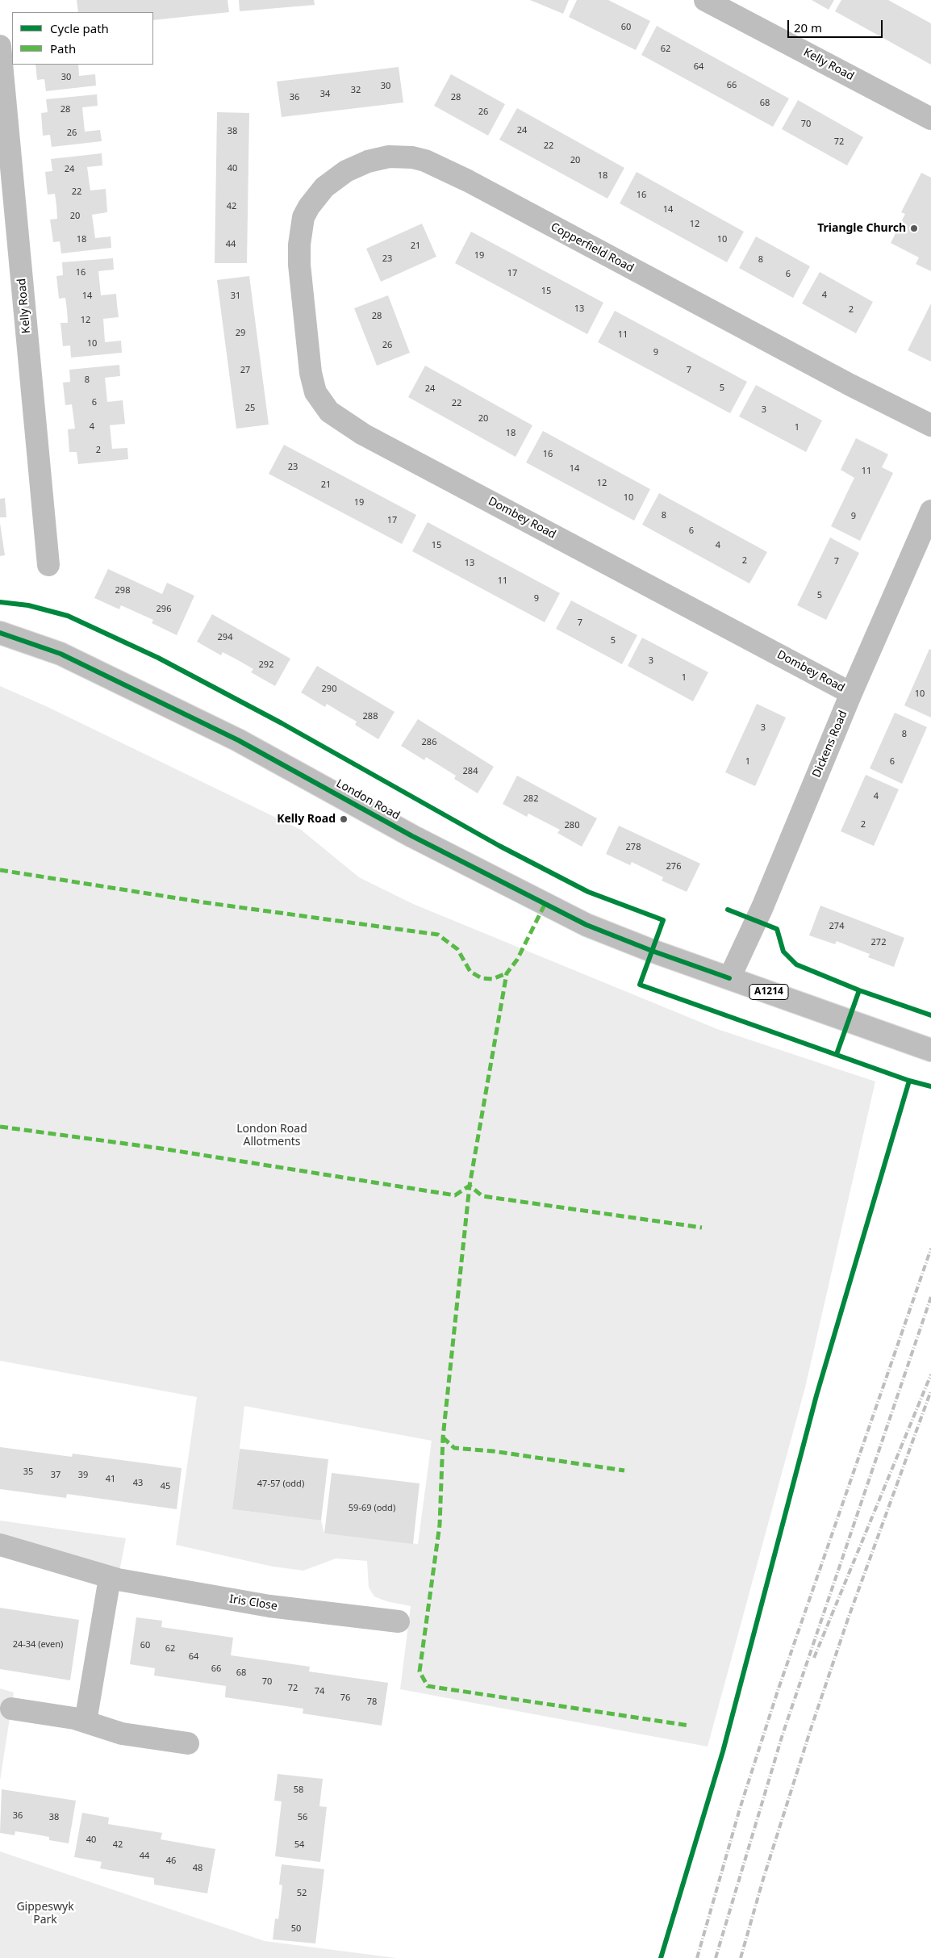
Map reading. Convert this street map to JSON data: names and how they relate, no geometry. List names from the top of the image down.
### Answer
{
  "streets": {
    "street": [
      "Kelly Road",
      "Copperfield Road",
      "Dombey Road",
      "Dickens Road",
      "London Road",
      "A1214",
      "Iris Close"
    ]
  },
  "crossings": [
    ["Copperfield Road", "Dombey Road"],
    ["Dombey Road", "Dickens Road"],
    ["Dickens Road", "London Road"]
  ],
  "parks": ["London Road Allotments", "Gippeswyk Park"],
  "places": ["Triangle Church", "Kelly Road"],
  "house_numbers": [
    "60",
    "62",
    "64",
    "30",
    "66",
    "30",
    "32",
    "34",
    "36",
    "28",
    "68",
    "28",
    "26",
    "70",
    "24",
    "38",
    "26",
    "72",
    "22",
    "20",
    "40",
    "24",
    "18",
    "22",
    "16",
    "42",
    "14",
    "20",
    "12",
    "18",
    "10",
    "44",
    "21",
    "19",
    "23",
    "8",
    "16",
    "17",
    "6",
    "15",
    "4",
    "14",
    "31",
    "13",
    "2",
    "28",
    "12",
    "29",
    "11",
    "10",
    "26",
    "9",
    "27",
    "7",
    "8",
    "5",
    "24",
    "6",
    "22",
    "25",
    "3",
    "20",
    "4",
    "1",
    "18",
    "2",
    "16",
    "23",
    "14",
    "11",
    "12",
    "21",
    "10",
    "19",
    "8",
    "9",
    "17",
    "6",
    "15",
    "4",
    "2",
    "7",
    "13",
    "11",
    "298",
    "5",
    "9",
    "296",
    "7",
    "294",
    "5",
    "3",
    "292",
    "1",
    "290",
    "10",
    "288",
    "3",
    "8",
    "286",
    "1",
    "6",
    "284",
    "4",
    "282",
    "2",
    "280",
    "278",
    "276",
    "274",
    "272",
    "35",
    "37",
    "39",
    "41",
    "43",
    "47-57 (odd)",
    "45",
    "59-69 (odd)",
    "24-34 (even)",
    "60",
    "62",
    "64",
    "66",
    "68",
    "70",
    "72",
    "74",
    "76",
    "78",
    "58",
    "36",
    "38",
    "56",
    "40",
    "42",
    "54",
    "44",
    "46",
    "48",
    "52",
    "50"
  ],
  "legend": ["Cycle path", "Path"],
  "scale_bar": "20 m"
}
